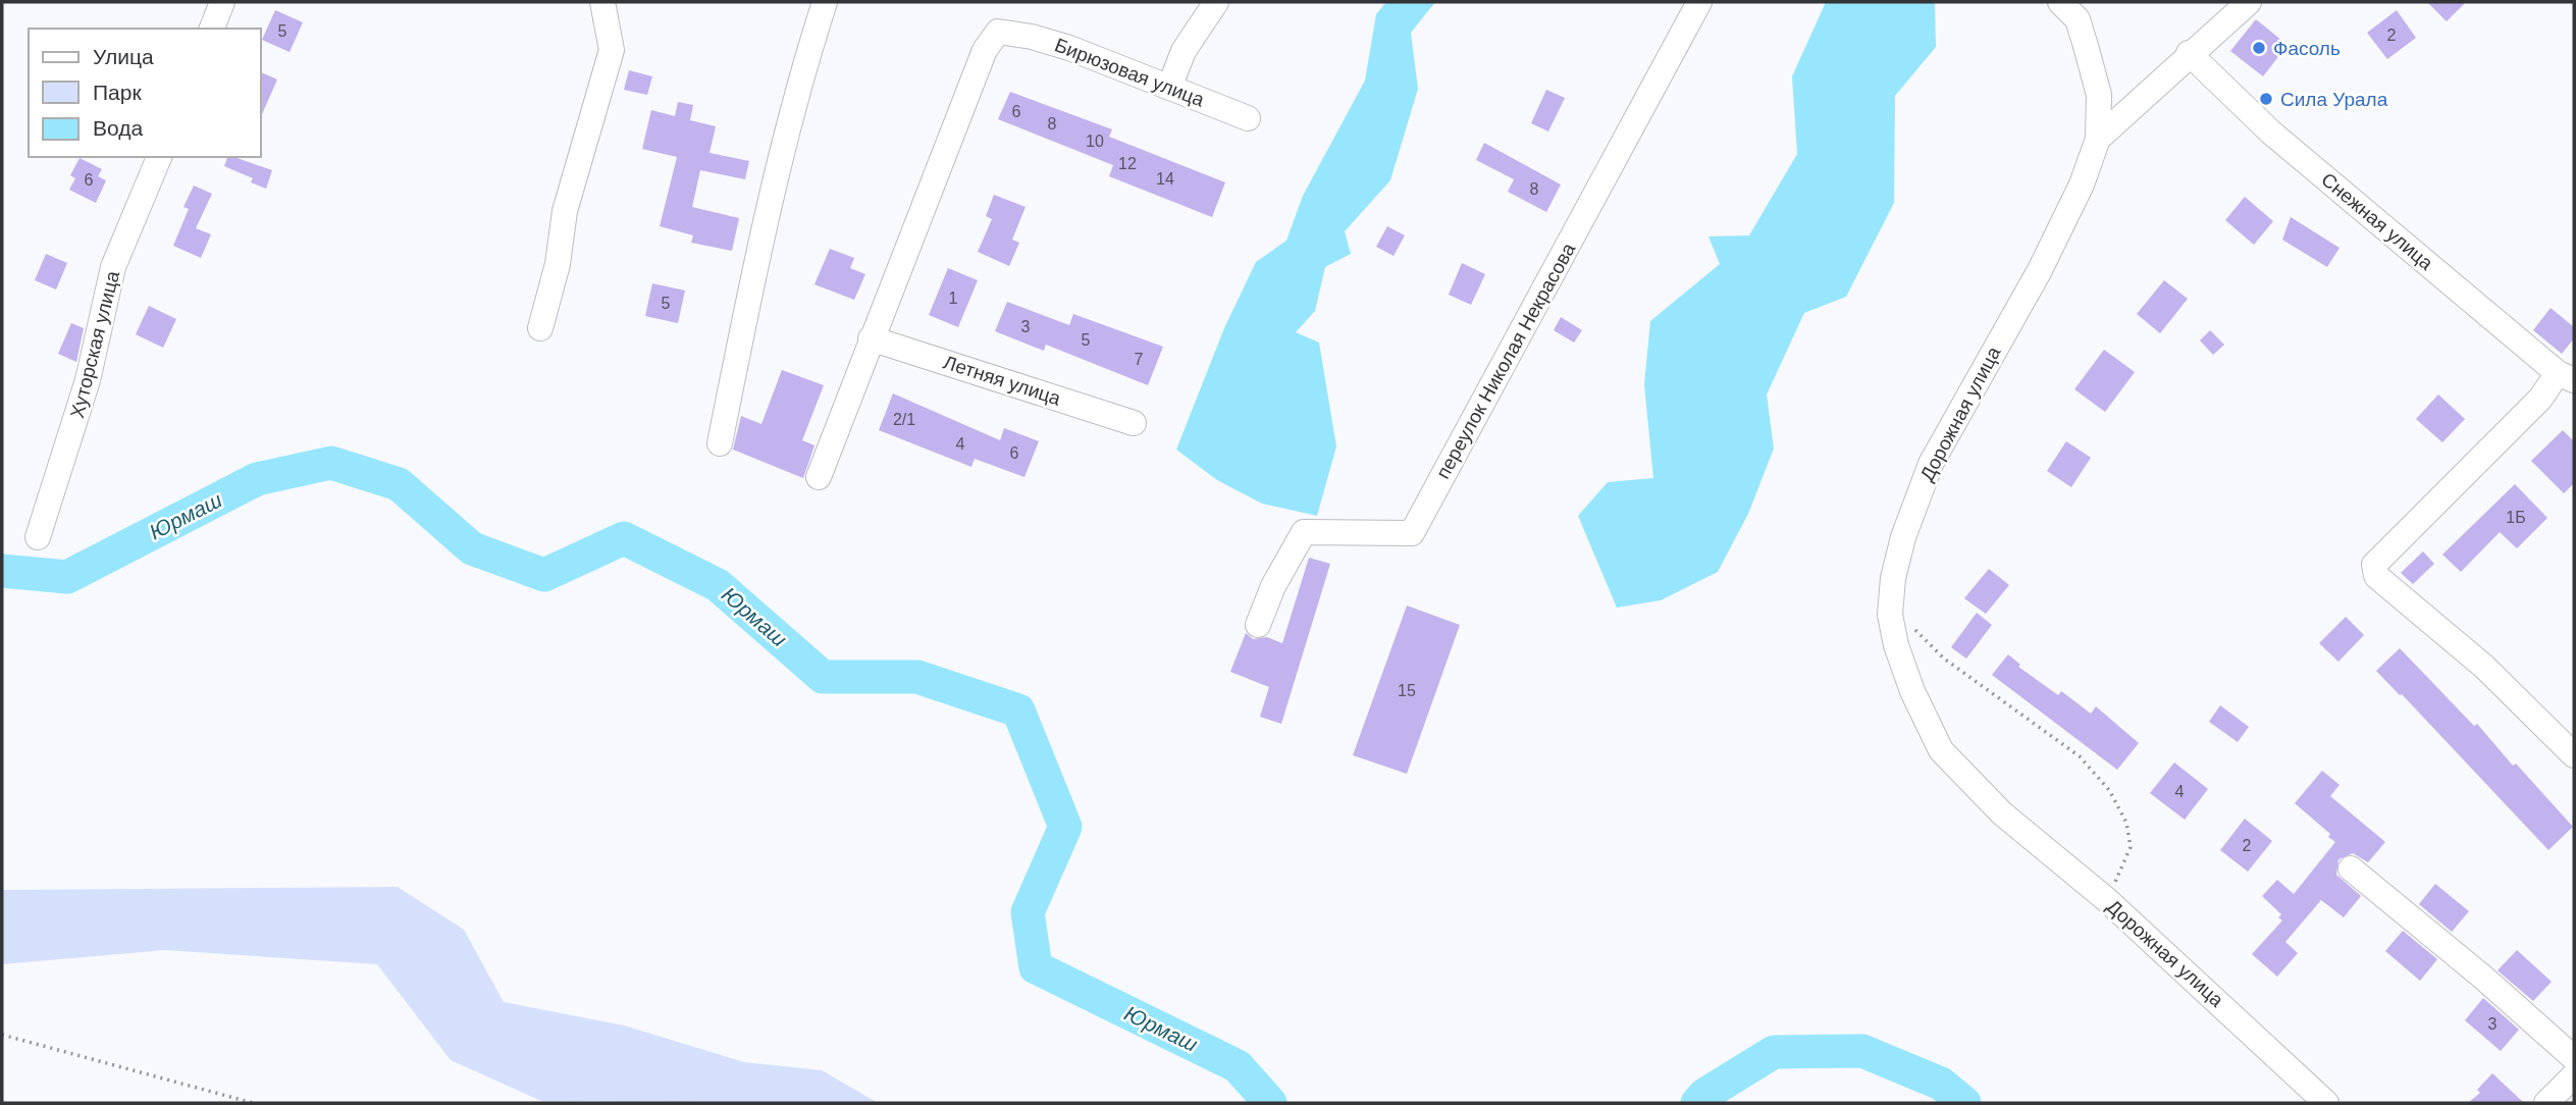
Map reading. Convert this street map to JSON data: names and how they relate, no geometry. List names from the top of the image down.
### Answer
{
  "streets": {
    "street": [
      "Бирюзовая улица",
      "Снежная улица",
      "Хуторская улица",
      "переулок Николая Некрасова",
      "Летняя улица",
      "Дорожная улица"
    ]
  },
  "crossings": [
    ["Бирюзовая улица", "Летняя улица"]
  ],
  "water": ["Юрмаш"],
  "places": ["Фасоль", "Сила Урала"],
  "house_numbers": [
    "5",
    "2",
    "6",
    "8",
    "10",
    "12",
    "14",
    "6",
    "8",
    "1",
    "5",
    "3",
    "5",
    "7",
    "2/1",
    "4",
    "6",
    "1Б",
    "15",
    "4",
    "2",
    "3"
  ],
  "legend": ["Улица", "Парк", "Вода"]
}
